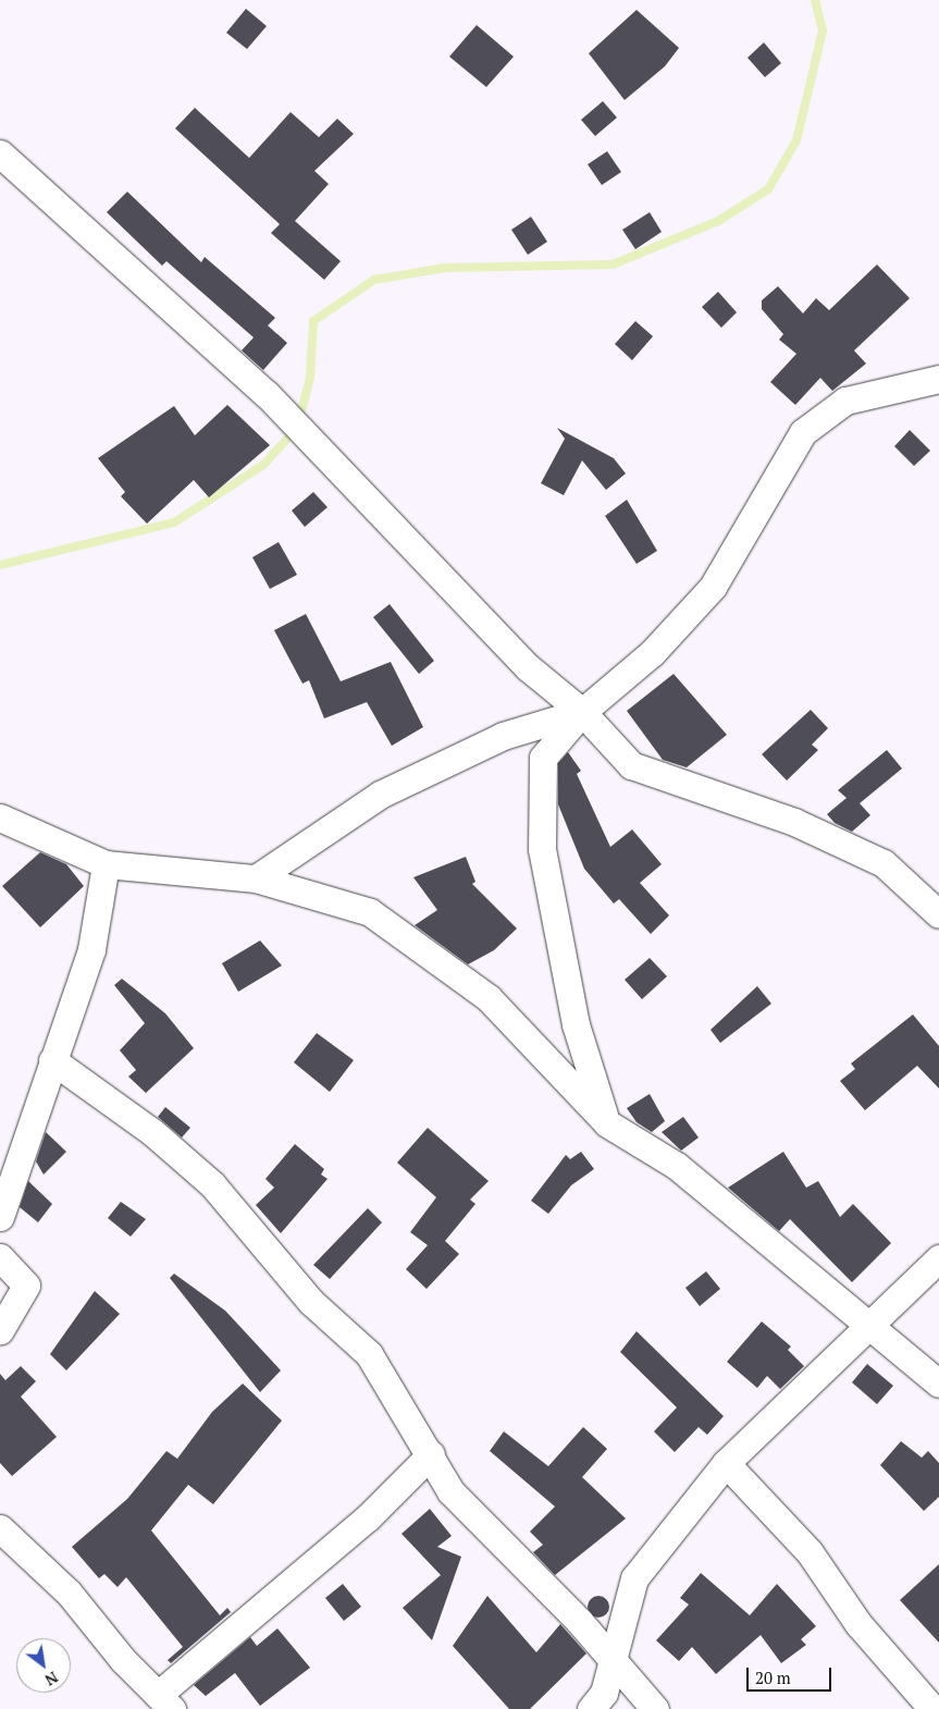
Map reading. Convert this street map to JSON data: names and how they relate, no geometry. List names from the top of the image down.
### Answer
{
  "scale_bar": "20 m",
  "north": "bottom right"
}
